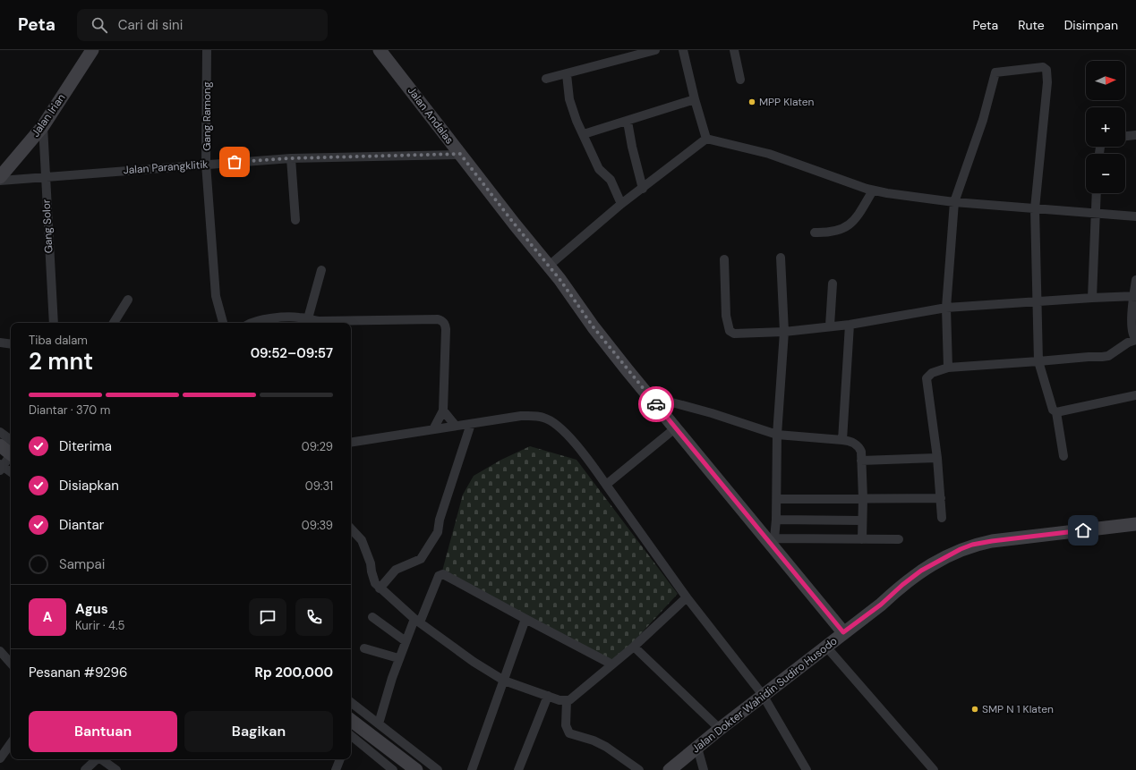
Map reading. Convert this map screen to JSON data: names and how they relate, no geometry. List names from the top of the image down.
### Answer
{
  "streets": {
    "street": [
      "Jalan Irian",
      "Jalan Andalas",
      "Gang Ramong",
      "Jalan Parangklitik",
      "Gang Solor",
      "Jalan Dokter Wahidin Sudiro Husodo"
    ]
  },
  "crossings": [
    ["Jalan Irian", "Gang Solor"],
    ["Jalan Andalas", "Jalan Parangklitik"],
    ["Jalan Andalas", "Jalan Dokter Wahidin Sudiro Husodo"],
    ["Gang Ramong", "Jalan Parangklitik"],
    ["Jalan Parangklitik", "Gang Solor"]
  ],
  "places": ["MPP Klaten", "SMP N 1 Klaten"],
  "north": "right",
  "page": {
    "header": "Peta",
    "search": "Cari di sini",
    "nav": ["Peta", "Rute", "Disimpan"],
    "map_buttons": ["+", "−"],
    "heading": ["2 mnt", "Tiba dalam", "09:52–09:57"],
    "panel": [
      "Agus",
      "Kurir · 4.5",
      "Pesanan #9296",
      "Rp 200,000"
    ],
    "bar": "Diantar · 370 m",
    "list": [
      ["Diterima", "09:29"],
      ["Disiapkan", "09:31"],
      ["Diantar", "09:39"],
      "Sampai"
    ],
    "round": "A",
    "buttons": ["Bantuan", "Bagikan"]
  }
}
